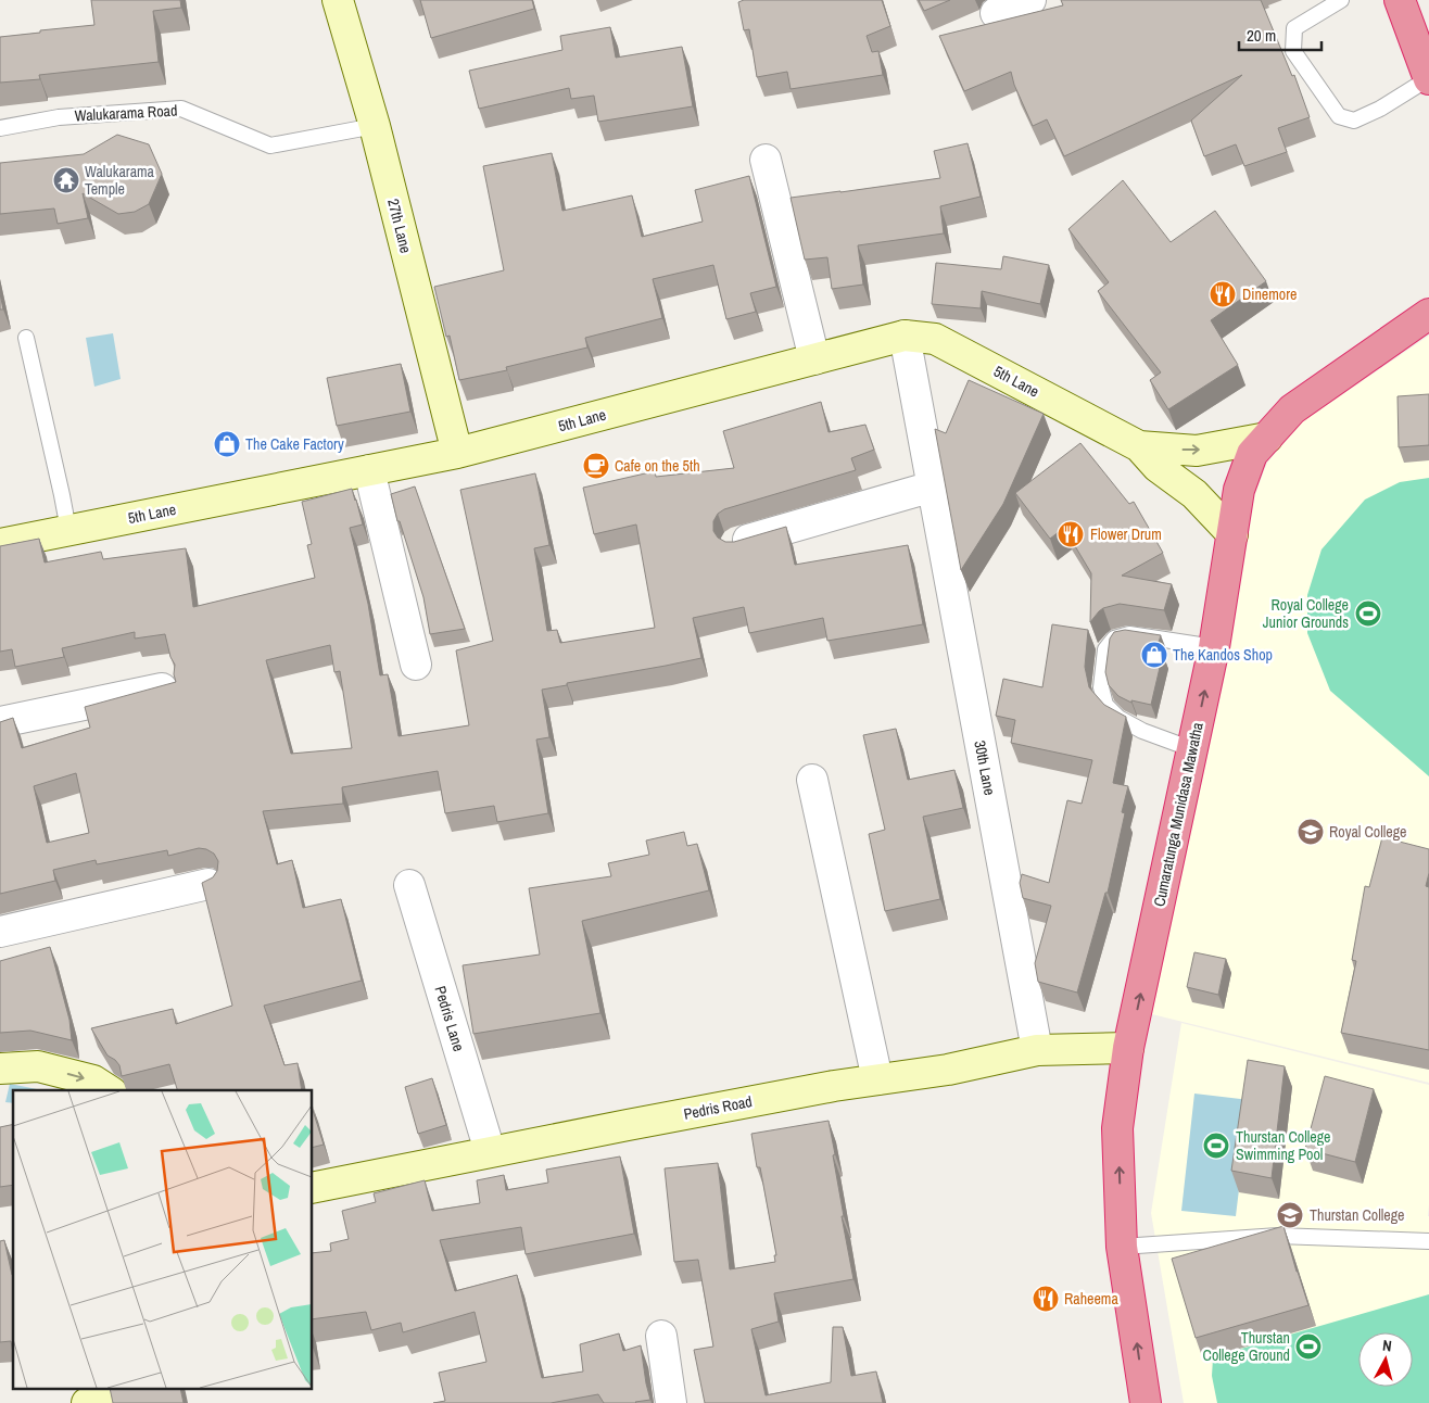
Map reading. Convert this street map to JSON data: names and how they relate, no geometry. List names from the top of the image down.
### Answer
{
  "streets": {
    "highway": ["Cumaratunga Munidasa Mawatha"],
    "street": [
      "27th Lane",
      "5th Lane",
      "30th Lane",
      "Pedris Lane",
      "Pedris Road"
    ],
    "lane": ["Walukarama Road"]
  },
  "crossings": [
    ["Walukarama Road", "27th Lane"],
    ["27th Lane", "5th Lane"],
    ["5th Lane", "30th Lane"],
    ["5th Lane", "Cumaratunga Munidasa Mawatha"],
    ["30th Lane", "Pedris Road"],
    ["Cumaratunga Munidasa Mawatha", "Pedris Road"],
    ["Pedris Lane", "Pedris Road"]
  ],
  "one_way": ["Cumaratunga Munidasa Mawatha"],
  "places": {
    "temple": ["Walukarama Temple"],
    "restaurant": ["Dinemore", "Flower Drum", "Raheema"],
    "shop": ["The Cake Factory", "The Kandos Shop"],
    "cafe": ["Cafe on the 5th"],
    "sports": ["Royal College Junior Grounds", "Thurstan College Swimming Pool", "Thurstan College Ground"],
    "school or university": ["Royal College", "Thurstan College"]
  },
  "scale_bar": "20 m",
  "north": "top"
}
